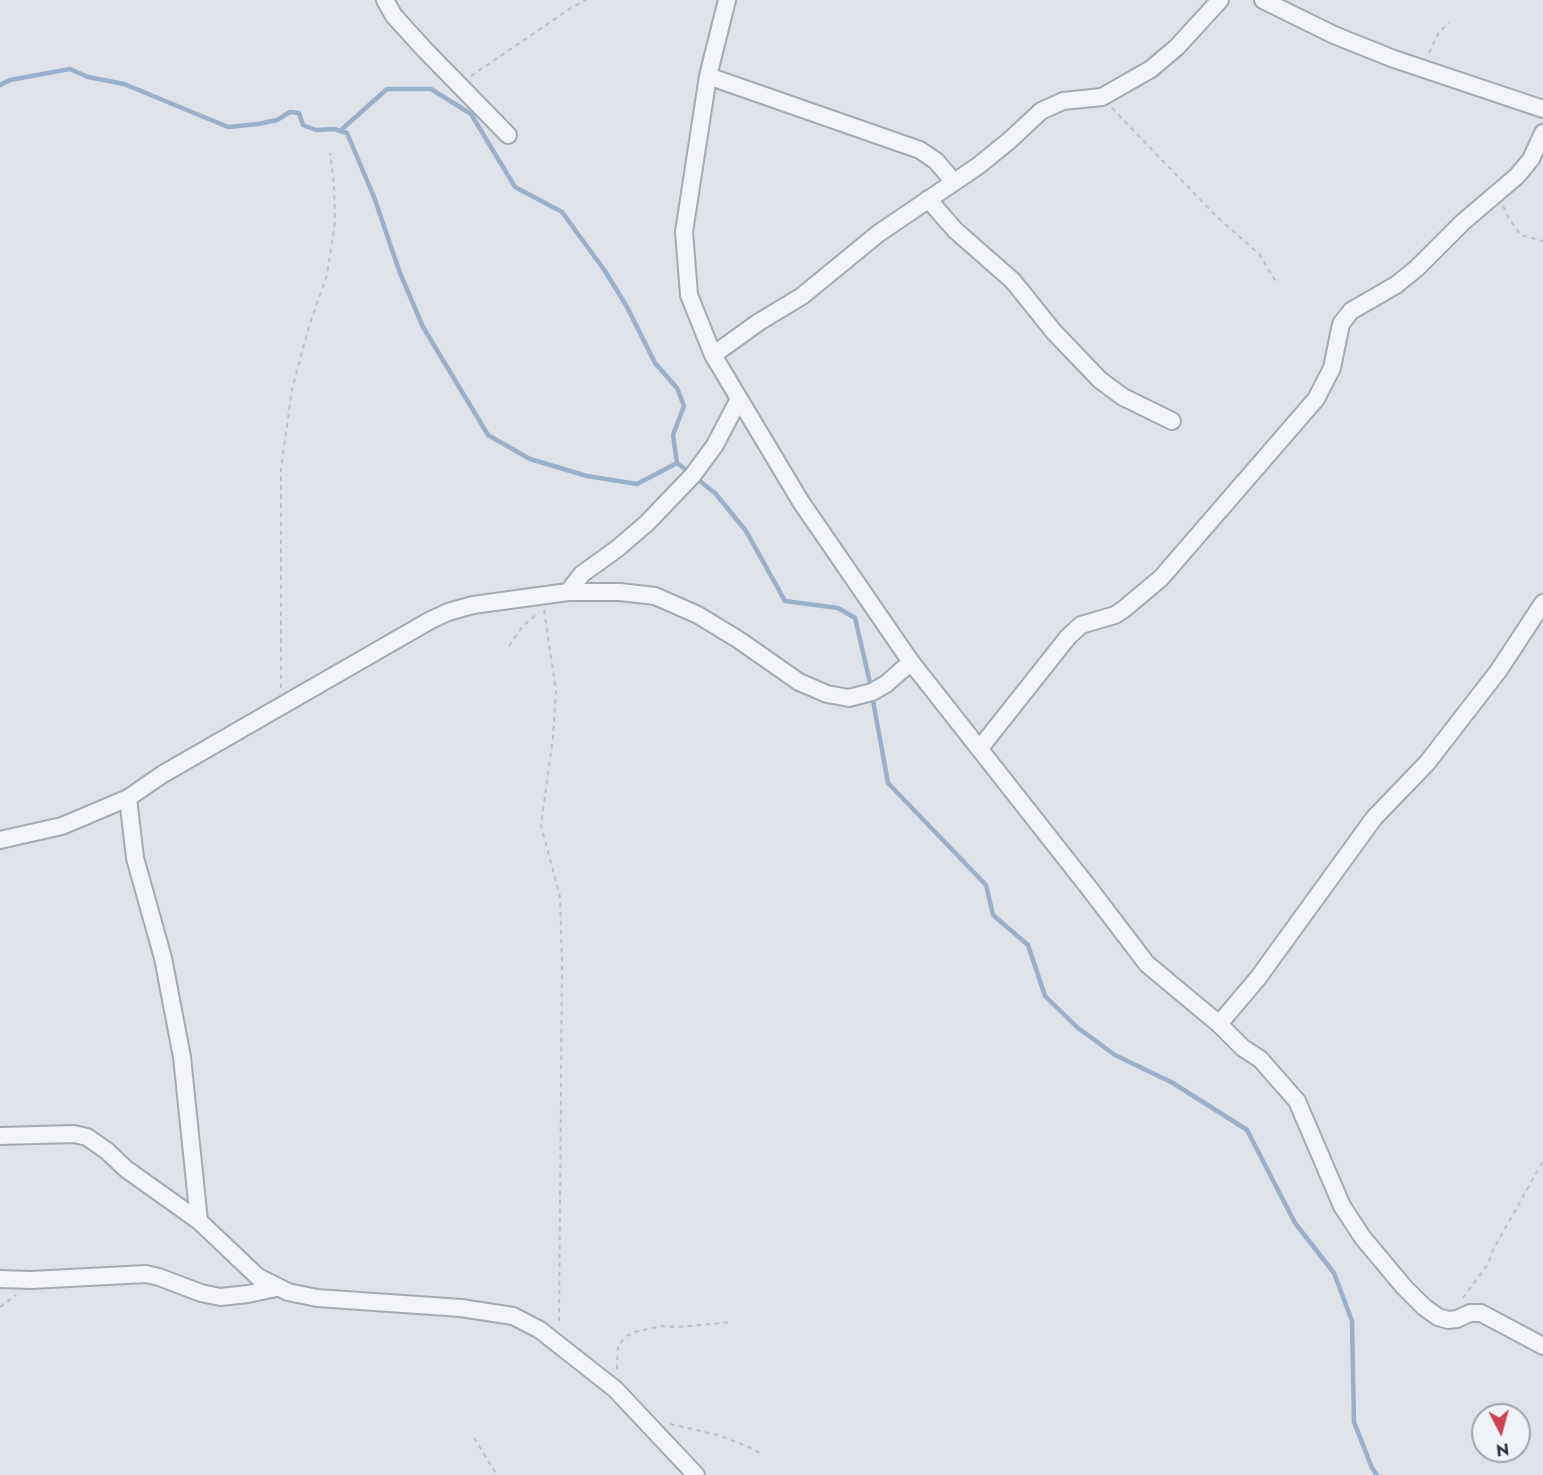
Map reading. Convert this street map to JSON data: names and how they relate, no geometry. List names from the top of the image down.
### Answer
{
  "north": "bottom"
}
